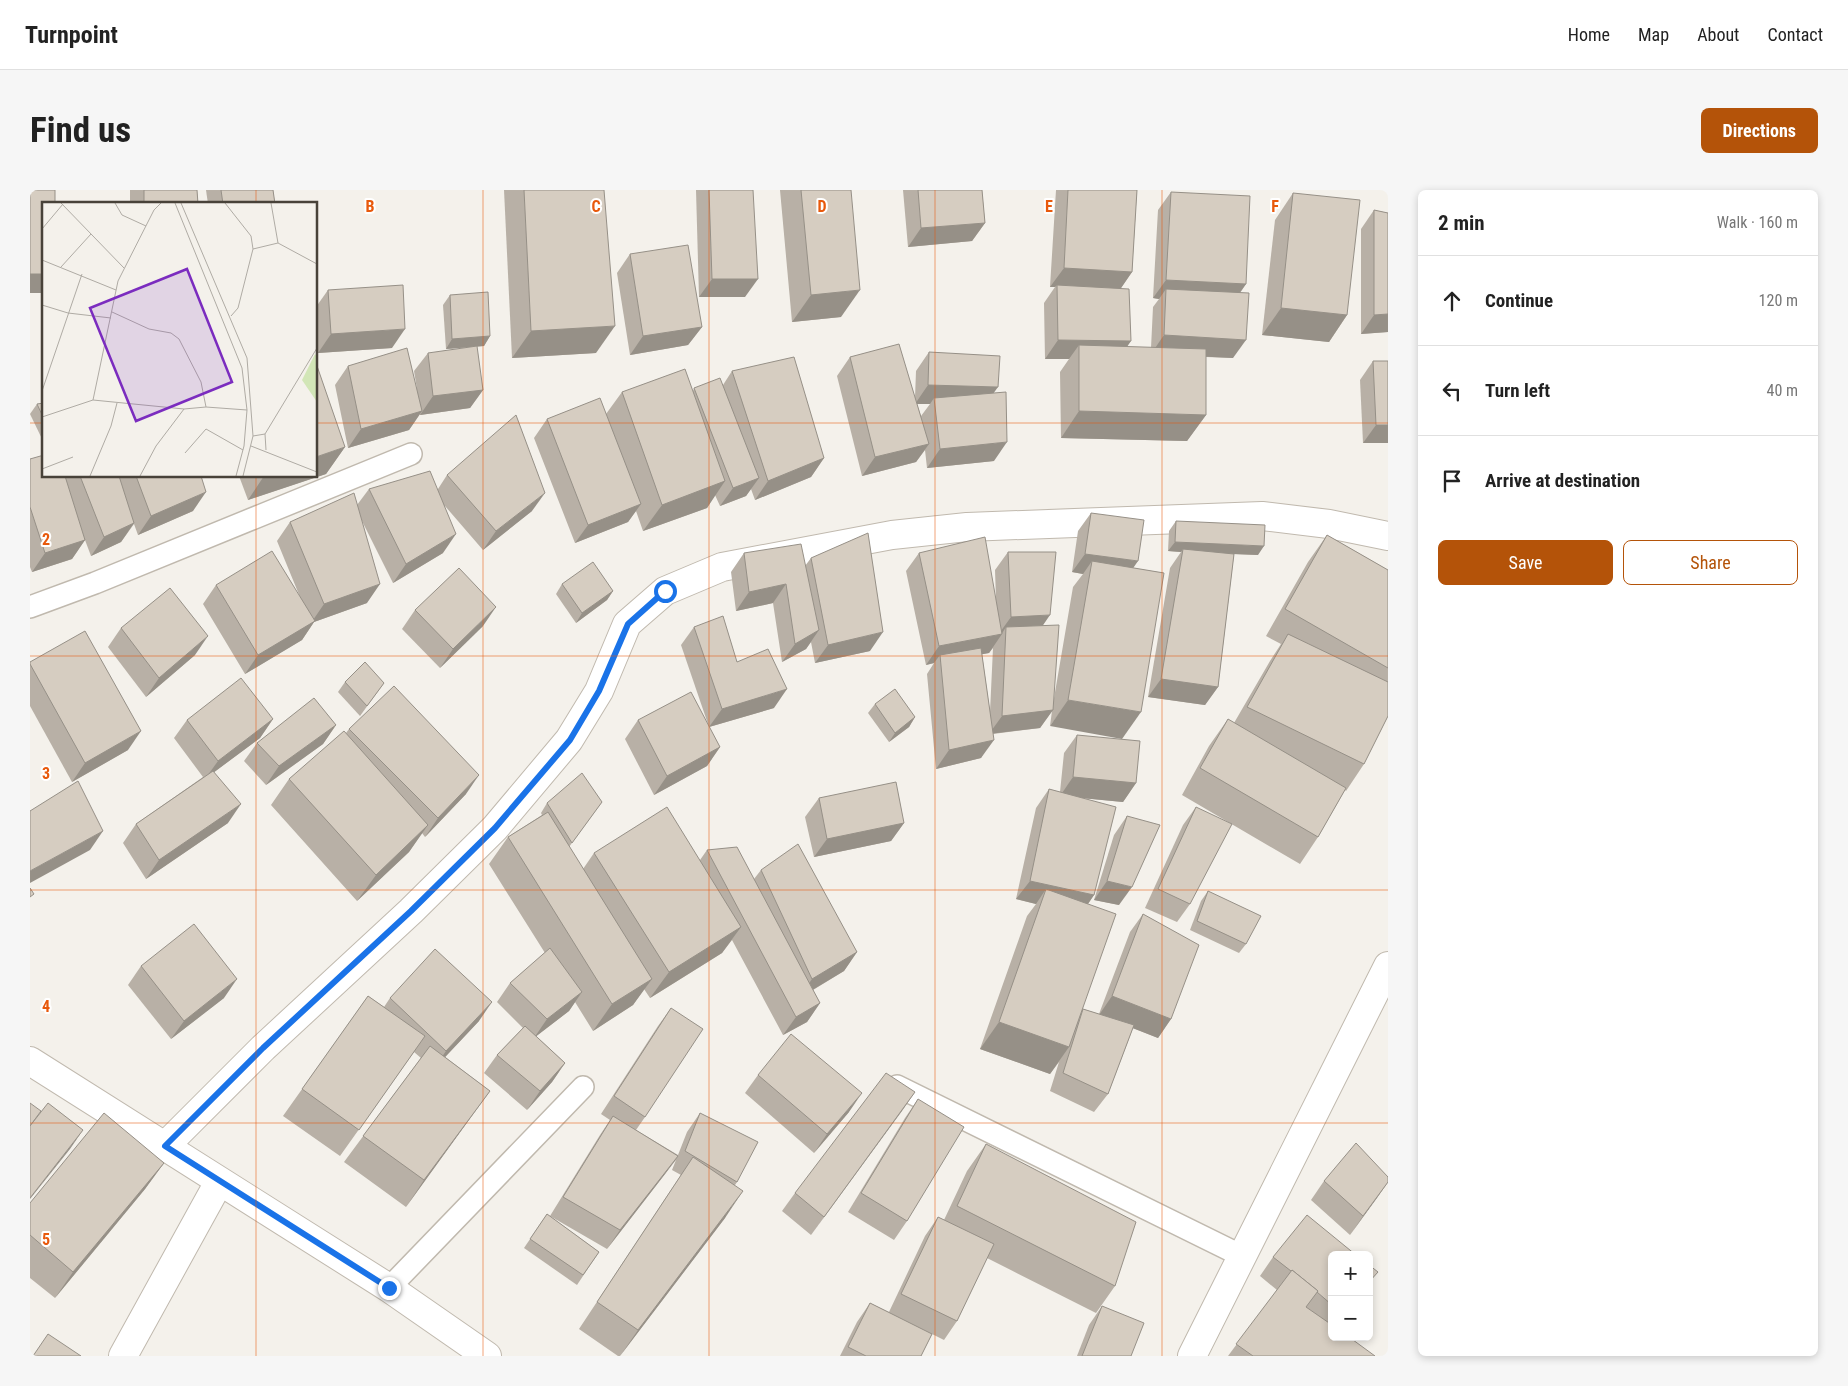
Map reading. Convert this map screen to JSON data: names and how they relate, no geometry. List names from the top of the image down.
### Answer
{
  "page": {
    "header": "Turnpoint",
    "nav": [
      "Home",
      "Map",
      "About",
      "Contact"
    ],
    "buttons": [
      "Directions",
      ["Save", "Share"]
    ],
    "title": "Find us",
    "heading": ["2 min", "Walk · 160 m"],
    "list": [
      ["Continue", "120 m"],
      ["Turn left", "40 m"],
      "Arrive at destination"
    ],
    "map_buttons": ["+", "−"]
  },
  "grid": {
    "columns": [
      "B",
      "C",
      "D",
      "E",
      "F"
    ],
    "rows": [
      "2",
      "3",
      "4",
      "5"
    ]
  }
}
